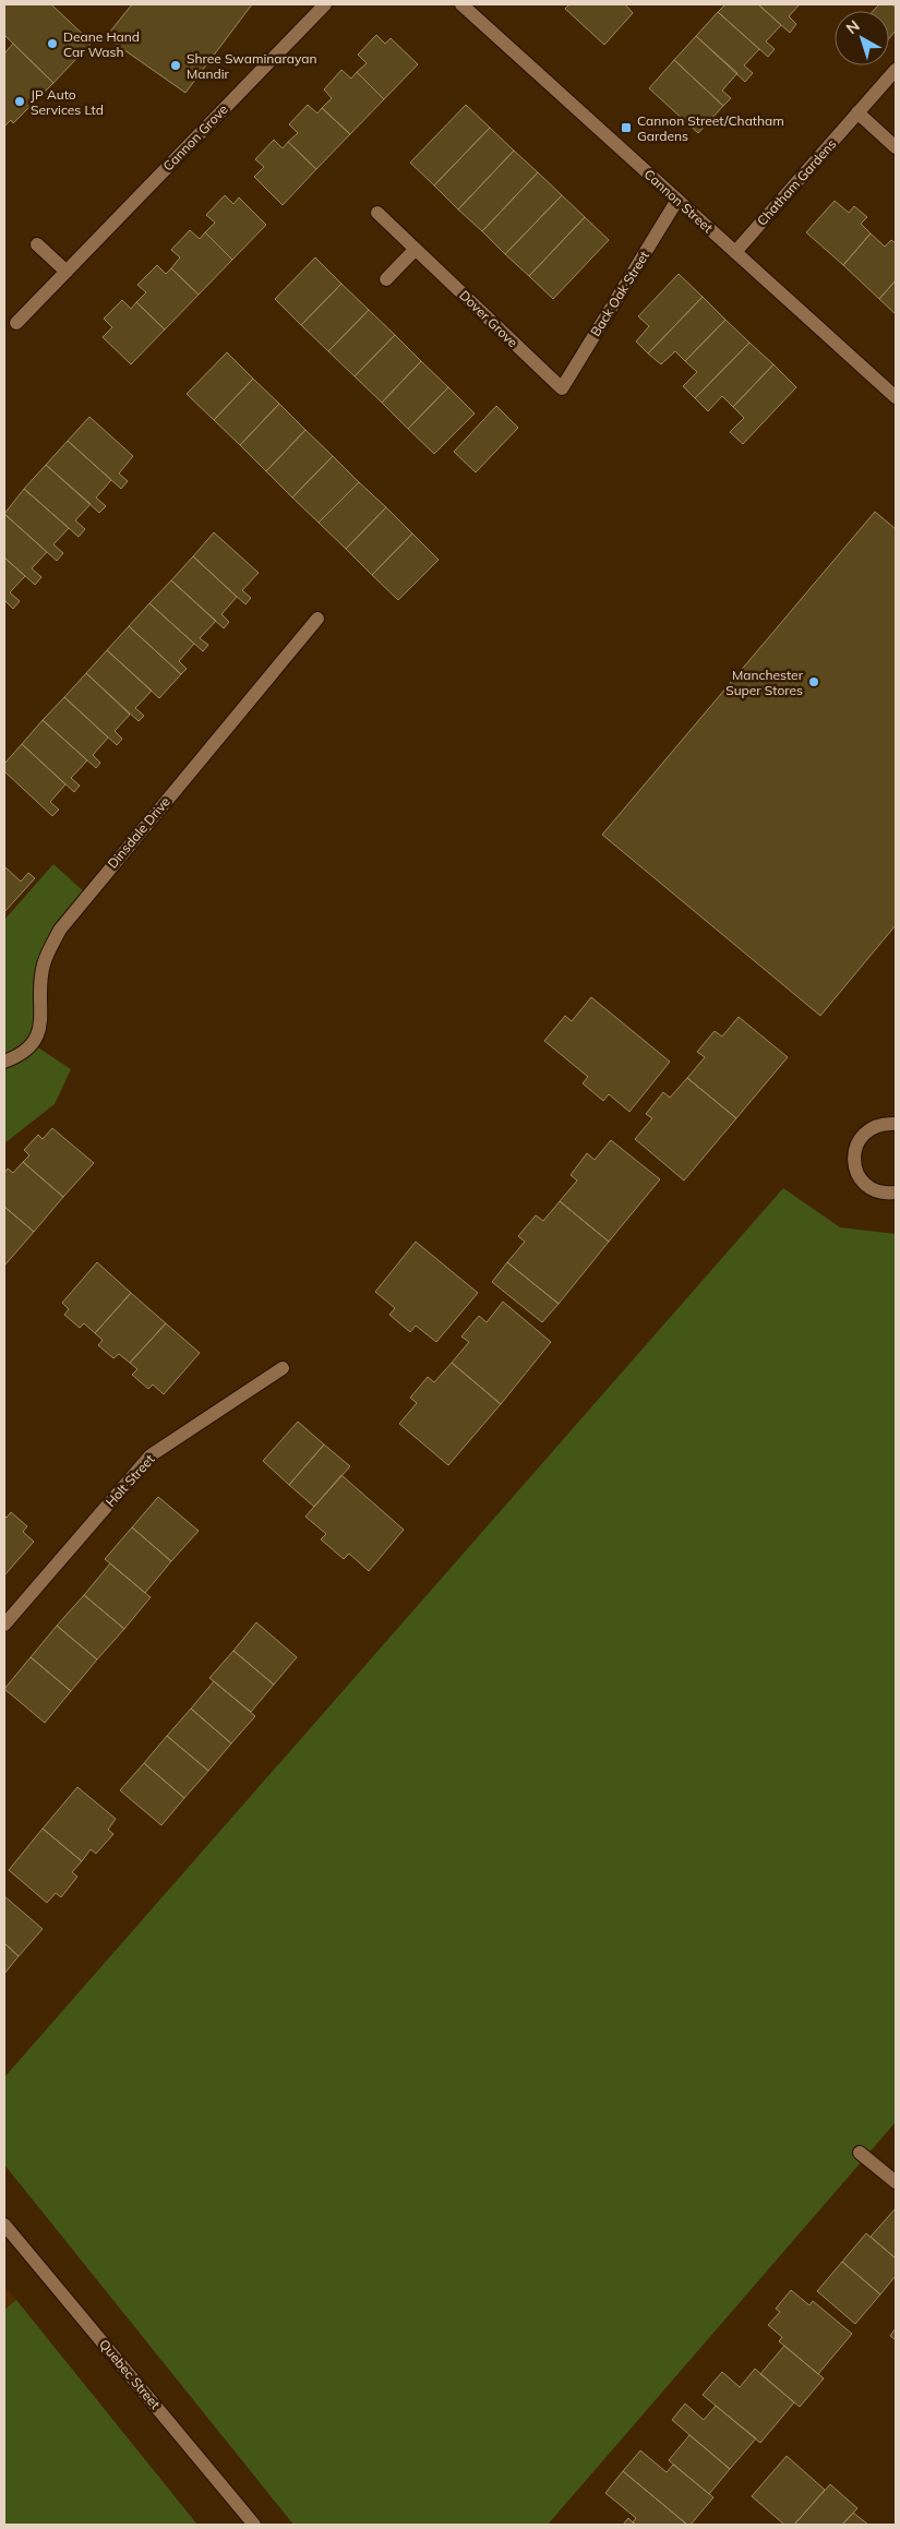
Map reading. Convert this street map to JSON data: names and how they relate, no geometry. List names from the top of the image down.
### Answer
{
  "streets": {
    "street": [
      "Cannon Grove",
      "Chatham Gardens",
      "Cannon Street",
      "Back Oak Street",
      "Dover Grove",
      "Dinsdale Drive",
      "Holt Street",
      "Quebec Street"
    ]
  },
  "crossings": [
    ["Chatham Gardens", "Cannon Street"],
    ["Cannon Street", "Back Oak Street"],
    ["Back Oak Street", "Dover Grove"]
  ],
  "places": {
    "other": [
      "Deane Hand Car Wash",
      "Shree Swaminarayan Mandir",
      "JP Auto Services Ltd",
      "Manchester Super Stores"
    ],
    "transit": ["Cannon Street/Chatham Gardens"]
  },
  "north": "top left"
}
